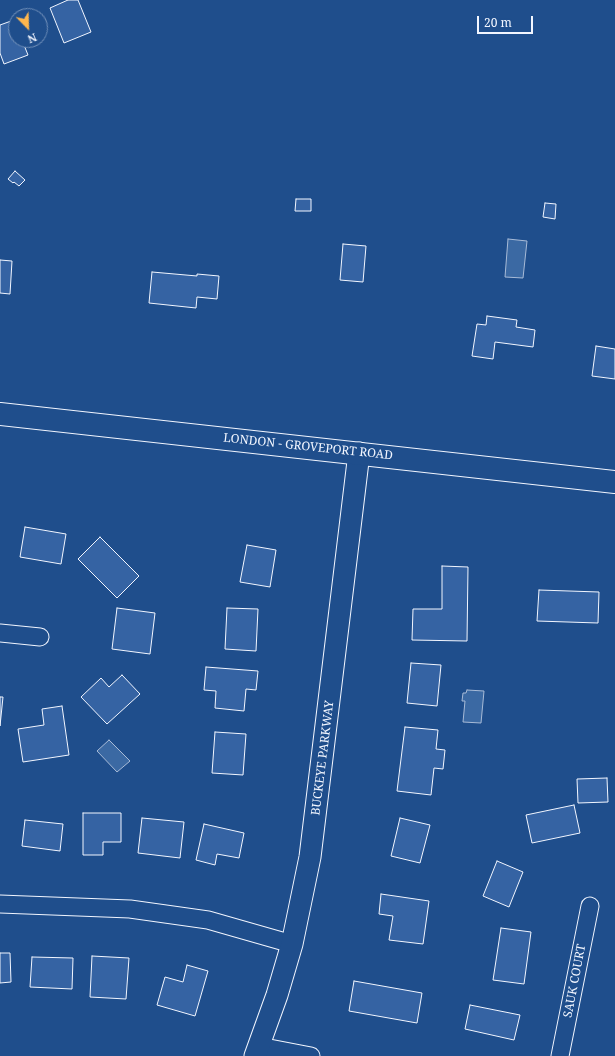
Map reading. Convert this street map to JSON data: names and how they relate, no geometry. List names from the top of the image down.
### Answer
{
  "streets": {
    "main road": ["LONDON - GROVEPORT ROAD"],
    "street": ["BUCKEYE PARKWAY", "SAUK COURT"]
  },
  "crossings": [
    ["LONDON - GROVEPORT ROAD", "BUCKEYE PARKWAY"]
  ],
  "scale_bar": "20 m",
  "north": "bottom right"
}
